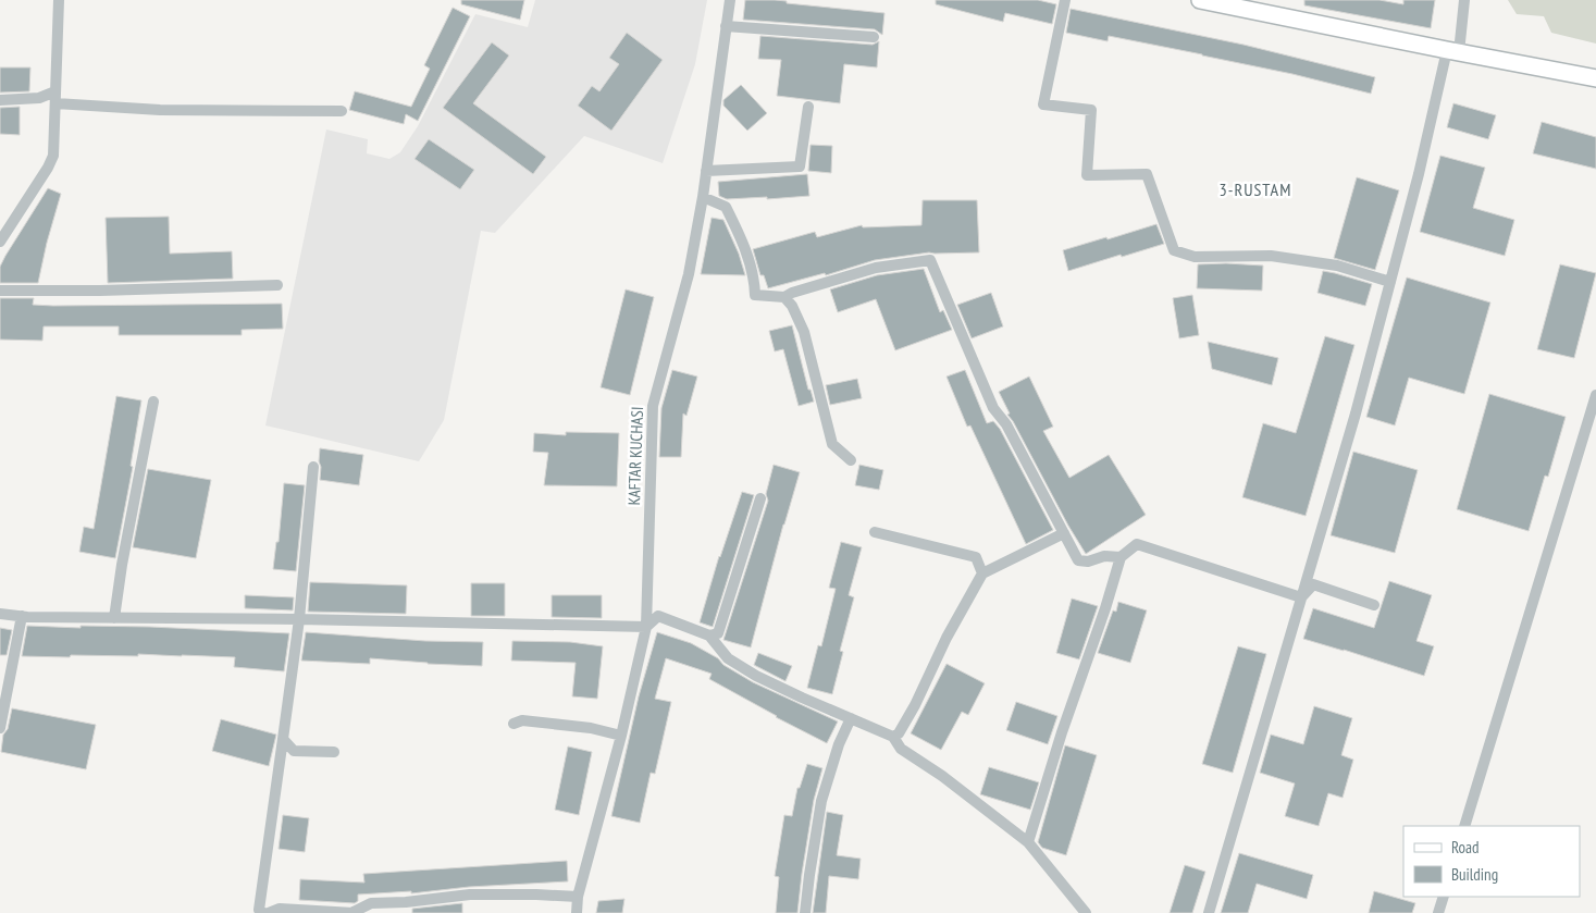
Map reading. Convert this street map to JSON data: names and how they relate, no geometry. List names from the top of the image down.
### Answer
{
  "streets": {
    "street": ["KAFTAR KUCHASI"]
  },
  "districts": ["3-RUSTAM"],
  "legend": ["Road", "Building"]
}
